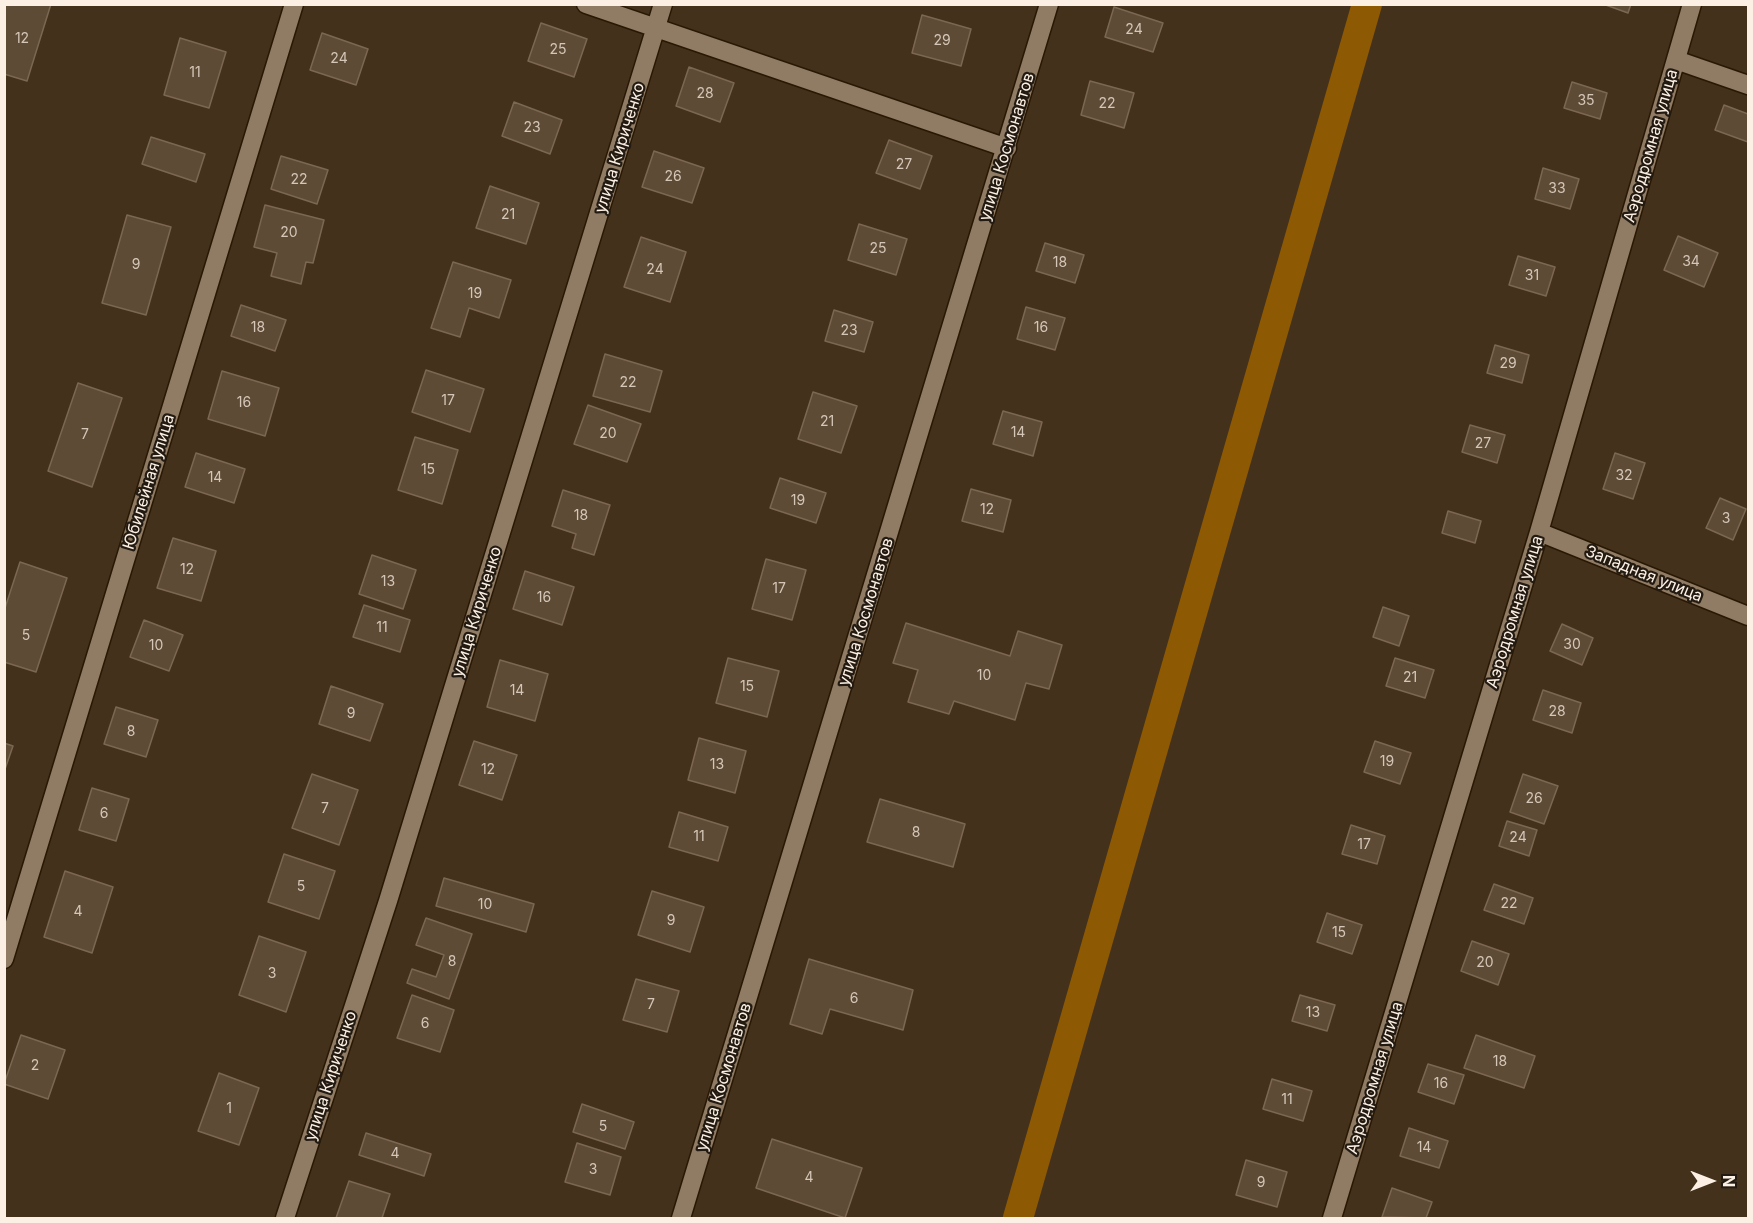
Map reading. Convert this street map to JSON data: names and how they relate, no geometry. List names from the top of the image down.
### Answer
{
  "streets": {
    "street": [
      "Аэродромная улица",
      "улица Космонавтов",
      "улица Кириченко",
      "Юбилейная улица",
      "Западная улица"
    ]
  },
  "crossings": [
    ["Аэродромная улица", "Западная улица"]
  ],
  "house_numbers": [
    "24",
    "12",
    "29",
    "25",
    "24",
    "11",
    "28",
    "35",
    "22",
    "23",
    "27",
    "26",
    "22",
    "33",
    "21",
    "20",
    "25",
    "34",
    "18",
    "9",
    "24",
    "31",
    "19",
    "18",
    "16",
    "23",
    "29",
    "22",
    "17",
    "16",
    "21",
    "14",
    "20",
    "7",
    "27",
    "15",
    "32",
    "14",
    "19",
    "12",
    "18",
    "3",
    "12",
    "13",
    "17",
    "16",
    "11",
    "5",
    "30",
    "10",
    "10",
    "21",
    "15",
    "14",
    "28",
    "9",
    "8",
    "19",
    "13",
    "12",
    "26",
    "7",
    "6",
    "8",
    "11",
    "24",
    "17",
    "5",
    "22",
    "10",
    "4",
    "9",
    "15",
    "8",
    "20",
    "3",
    "6",
    "7",
    "13",
    "6",
    "18",
    "2",
    "16",
    "11",
    "1",
    "5",
    "14",
    "4",
    "3",
    "4",
    "9"
  ],
  "north": "right"
}
